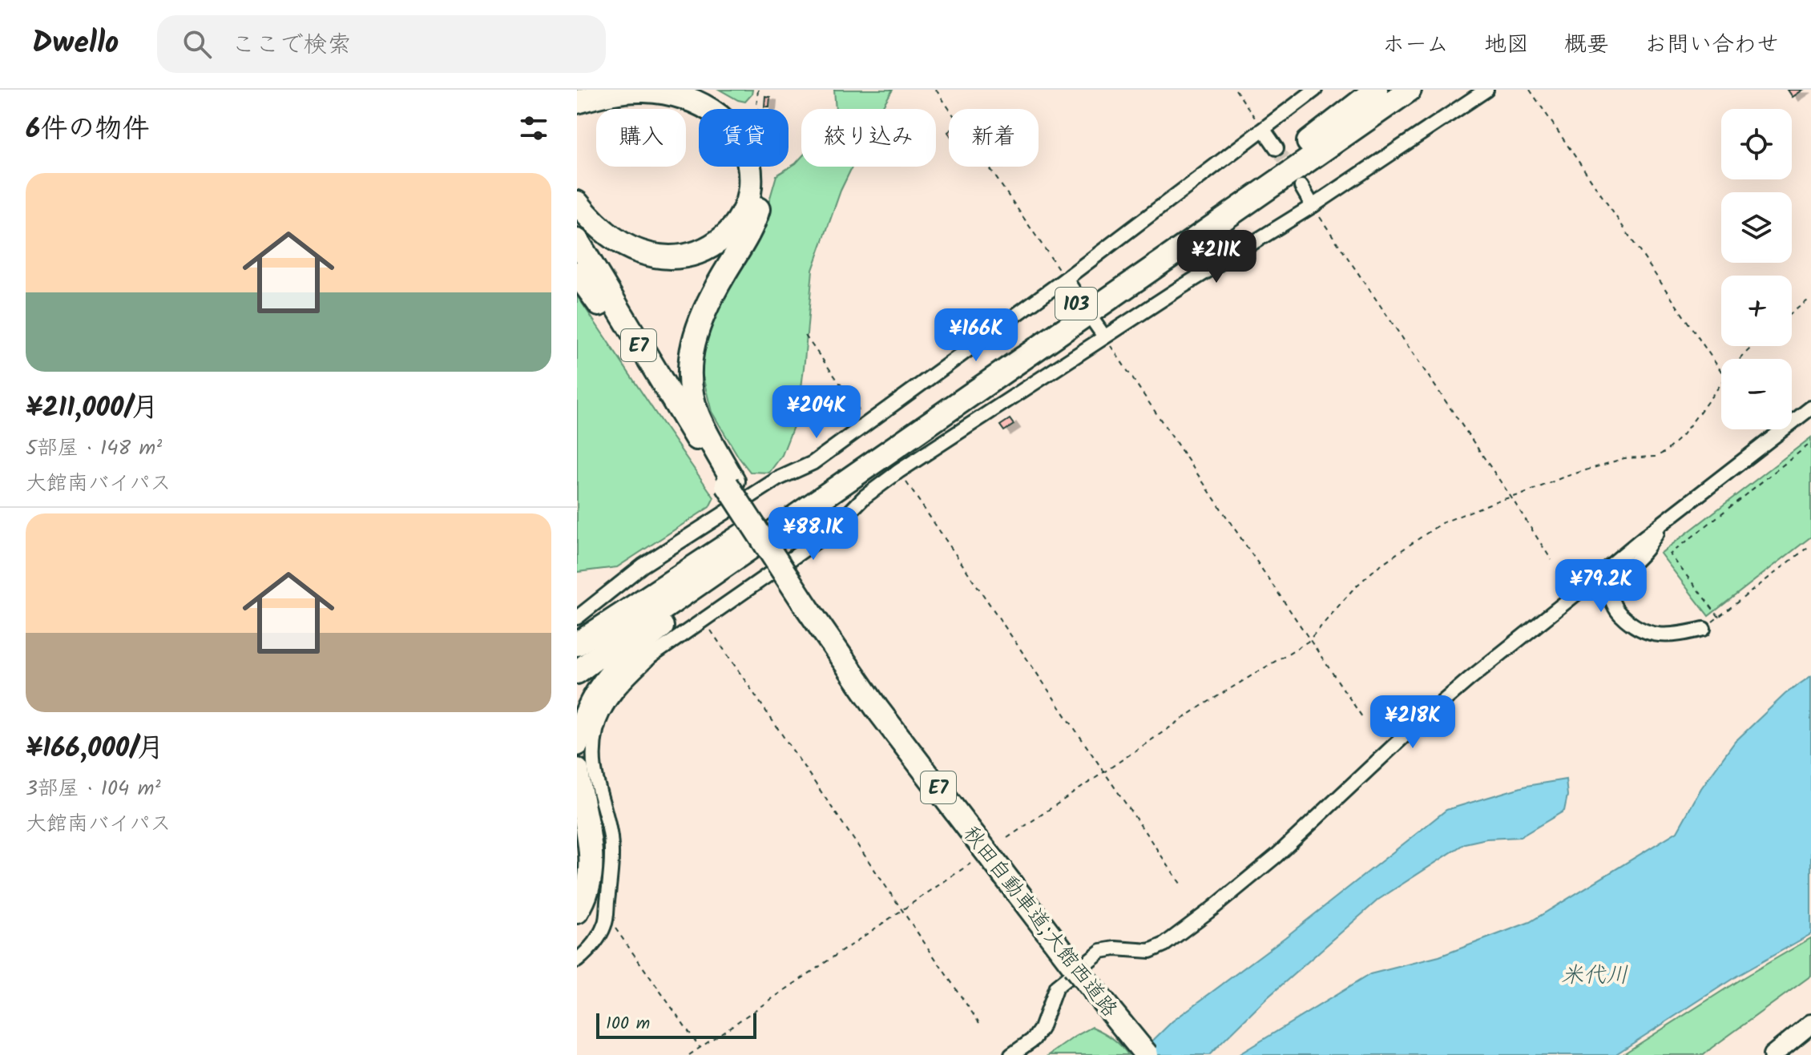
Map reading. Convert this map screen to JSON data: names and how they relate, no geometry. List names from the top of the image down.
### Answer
{
  "streets": {
    "highway": ["103", "E7", "秋田自動車道;大館西道路"]
  },
  "water": ["米代川"],
  "scale_bar": "100 m",
  "page": {
    "header": "Dwello",
    "search": "ここで検索",
    "nav": [
      "ホーム",
      "地図",
      "概要",
      "お問い合わせ"
    ],
    "heading": "6件の物件",
    "map_buttons": ["+", "−"],
    "chip": [
      "購入",
      "賃貸",
      "絞り込み",
      "新着"
    ],
    "list": [
      {
        "name": "¥211,000/月",
        "note": "5部屋 · 148 m² · 大館南バイパス"
      },
      {
        "name": "¥166,000/月",
        "note": "3部屋 · 104 m² · 大館南バイパス"
      }
    ],
    "price": [
      "¥211K",
      "¥166K",
      "¥204K",
      "¥88.1K",
      "¥79.2K",
      "¥218K"
    ],
    "scale": "100 m"
  }
}
